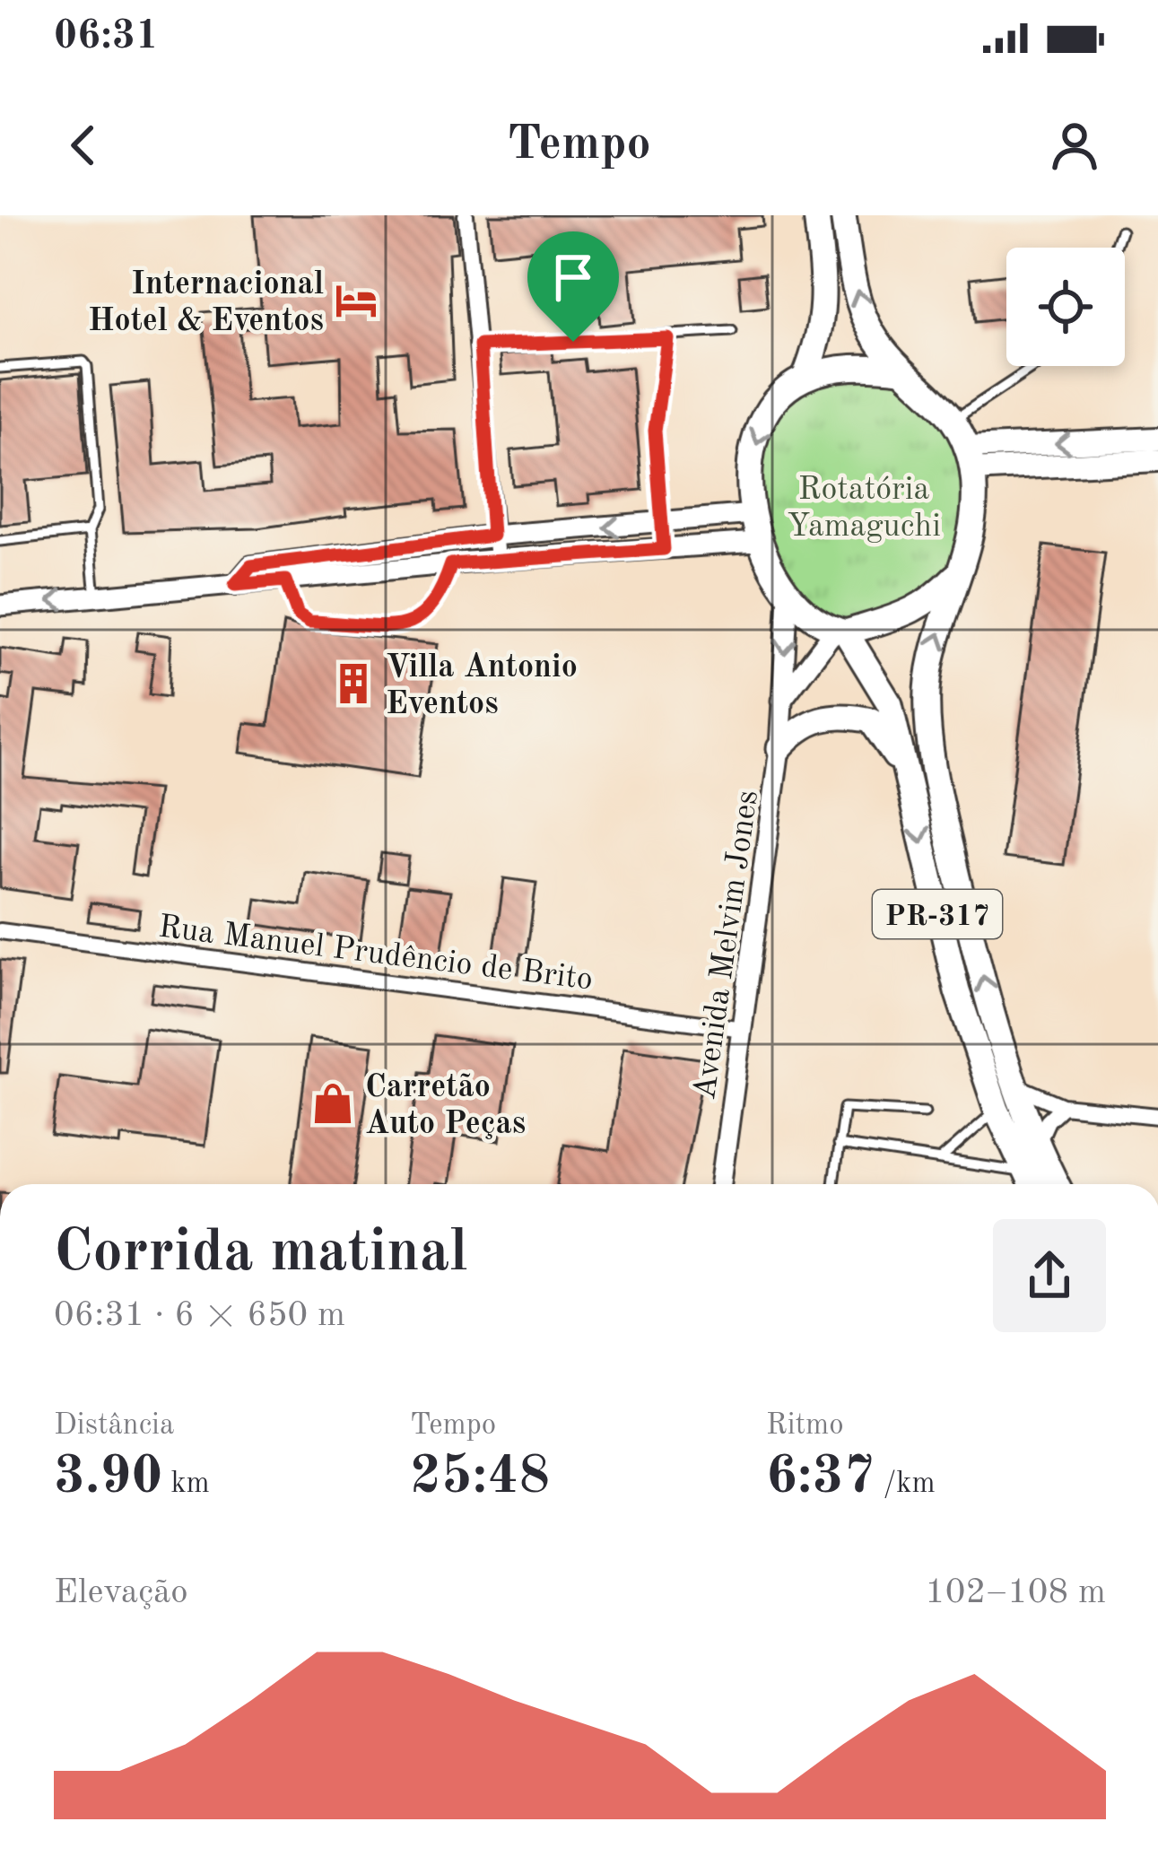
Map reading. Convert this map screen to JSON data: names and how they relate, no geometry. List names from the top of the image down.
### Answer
{
  "streets": {
    "highway": ["PR-317"],
    "street": ["Avenida Melvim Jones", "Rua Manuel Prudêncio de Brito"]
  },
  "crossings": [
    ["PR-317", "Avenida Melvim Jones"],
    ["Avenida Melvim Jones", "Rua Manuel Prudêncio de Brito"]
  ],
  "parks": ["Rotatória Yamaguchi"],
  "places": {
    "hotel": ["Internacional Hotel & Eventos"],
    "building": ["Villa Antonio Eventos"],
    "shop": ["Carretão Auto Peças"]
  },
  "page": {
    "status": "06:31",
    "header": "Tempo",
    "heading": ["Corrida matinal", "06:31 · 6 × 650 m"],
    "stats": [
      ["Distância", "3.90 km"],
      ["Tempo", "25:48"],
      ["Ritmo", "6:37 /km"]
    ],
    "chart": ["Elevação", "102–108 m"]
  }
}
